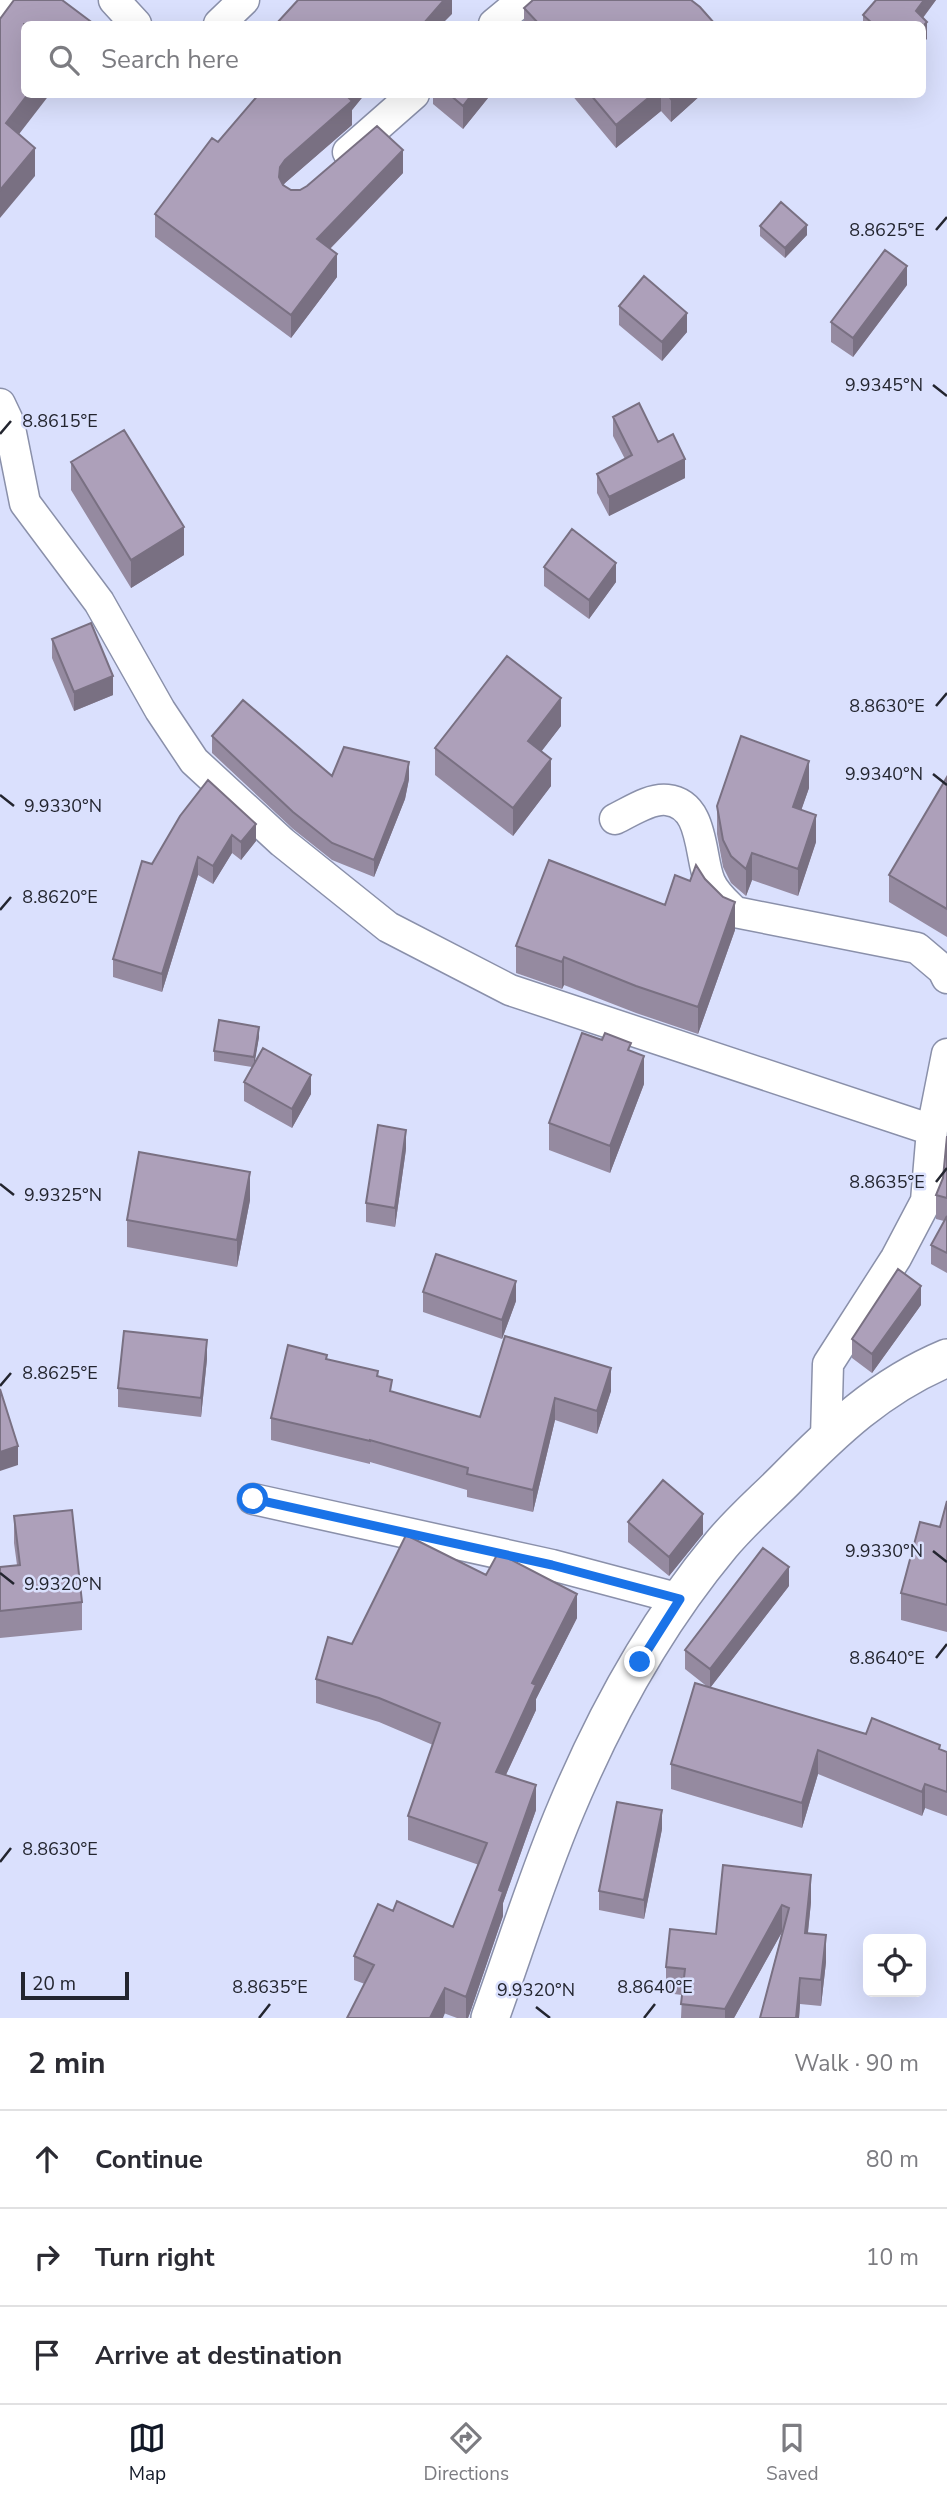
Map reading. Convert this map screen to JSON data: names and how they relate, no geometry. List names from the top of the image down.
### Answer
{
  "scale_bar": "20 m",
  "page": {
    "search": "Search here",
    "scale": "20 m",
    "heading": ["2 min", "Walk · 90 m"],
    "list": [
      ["Continue", "80 m"],
      ["Turn right", "10 m"],
      "Arrive at destination"
    ],
    "nav": ["Map", "Directions", "Saved"]
  },
  "coordinates": [
    "8.8625°E",
    "9.9345°N",
    "8.8615°E",
    "8.8630°E",
    "9.9340°N",
    "9.9330°N",
    "8.8620°E",
    "8.8635°E",
    "9.9325°N",
    "9.9320°N",
    "8.8640°E"
  ]
}
